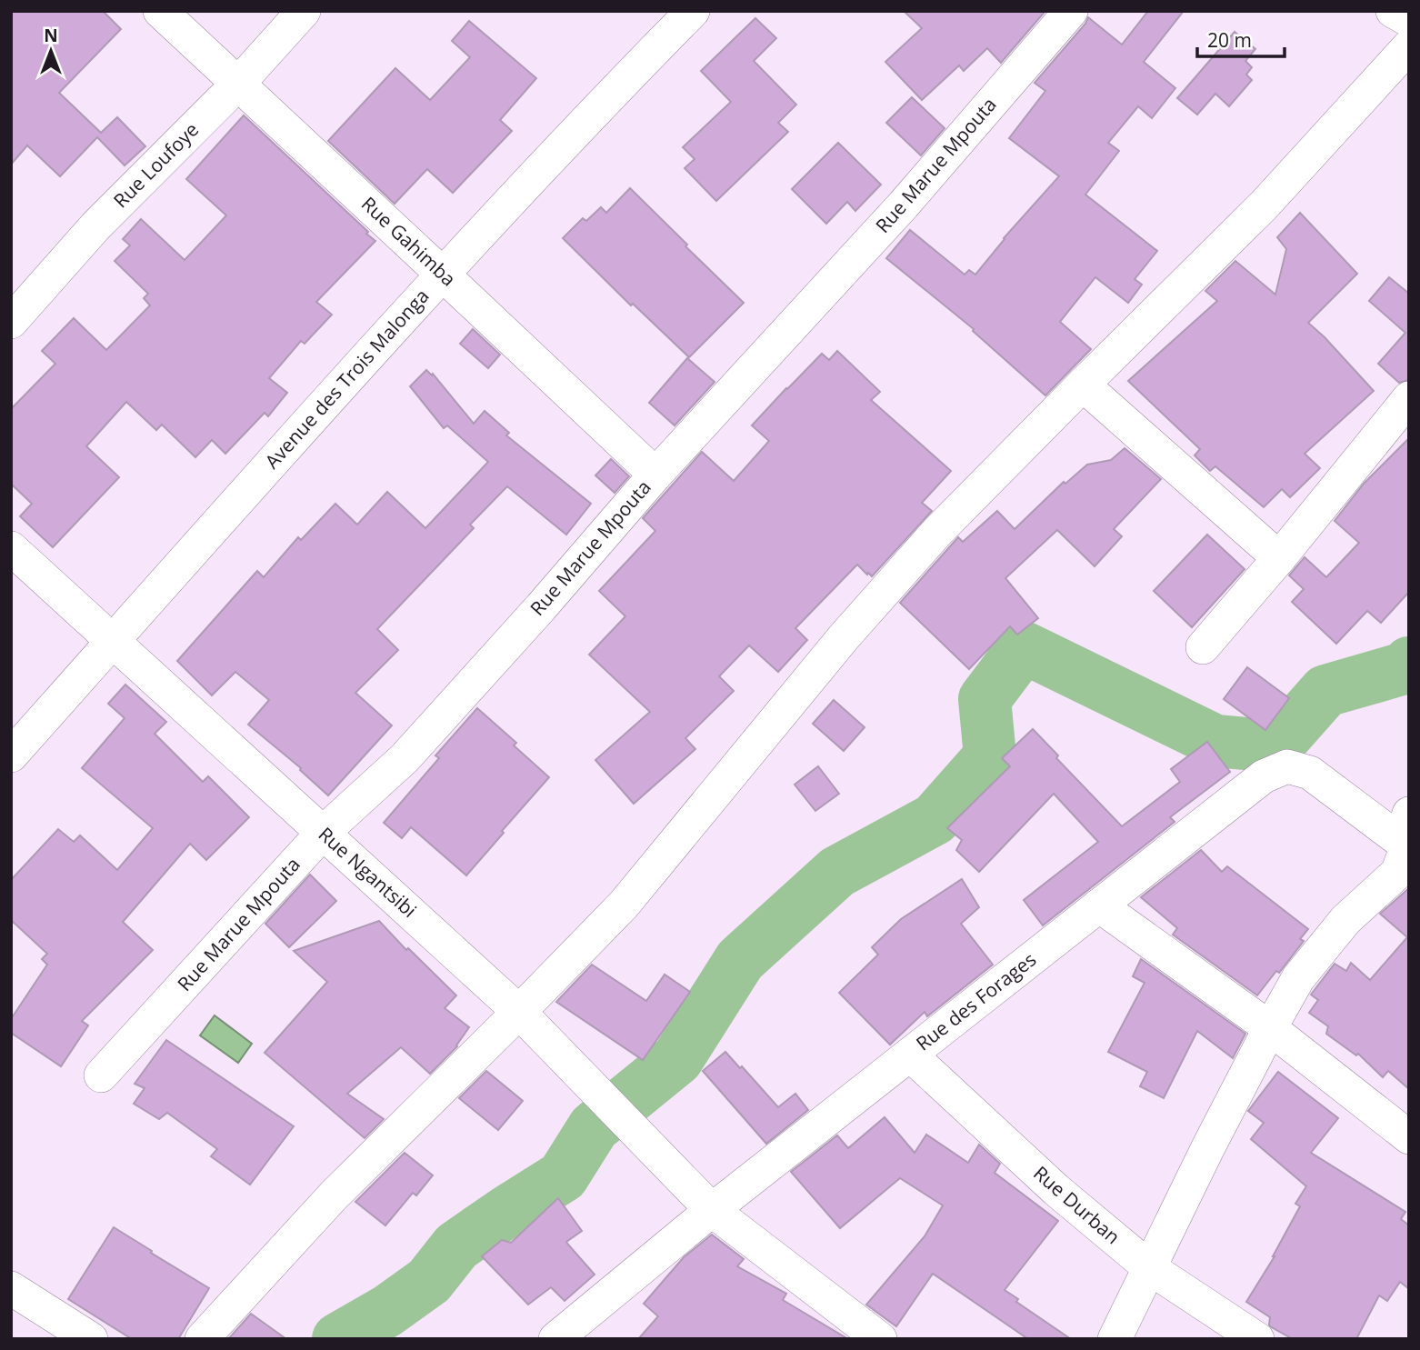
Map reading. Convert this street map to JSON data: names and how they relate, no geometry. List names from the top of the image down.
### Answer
{
  "streets": {
    "street": [
      "Rue Loufoye",
      "Rue Marue Mpouta",
      "Rue Gahimba",
      "Avenue des Trois Malonga",
      "Rue Ngantsibi",
      "Rue des Forages",
      "Rue Durban"
    ]
  },
  "crossings": [
    ["Rue Loufoye", "Rue Gahimba"],
    ["Rue Marue Mpouta", "Rue Gahimba"],
    ["Rue Marue Mpouta", "Rue Ngantsibi"],
    ["Rue Gahimba", "Avenue des Trois Malonga"],
    ["Avenue des Trois Malonga", "Rue Ngantsibi"],
    ["Rue Ngantsibi", "Rue des Forages"],
    ["Rue des Forages", "Rue Durban"]
  ],
  "scale_bar": "20 m",
  "north": "top"
}
